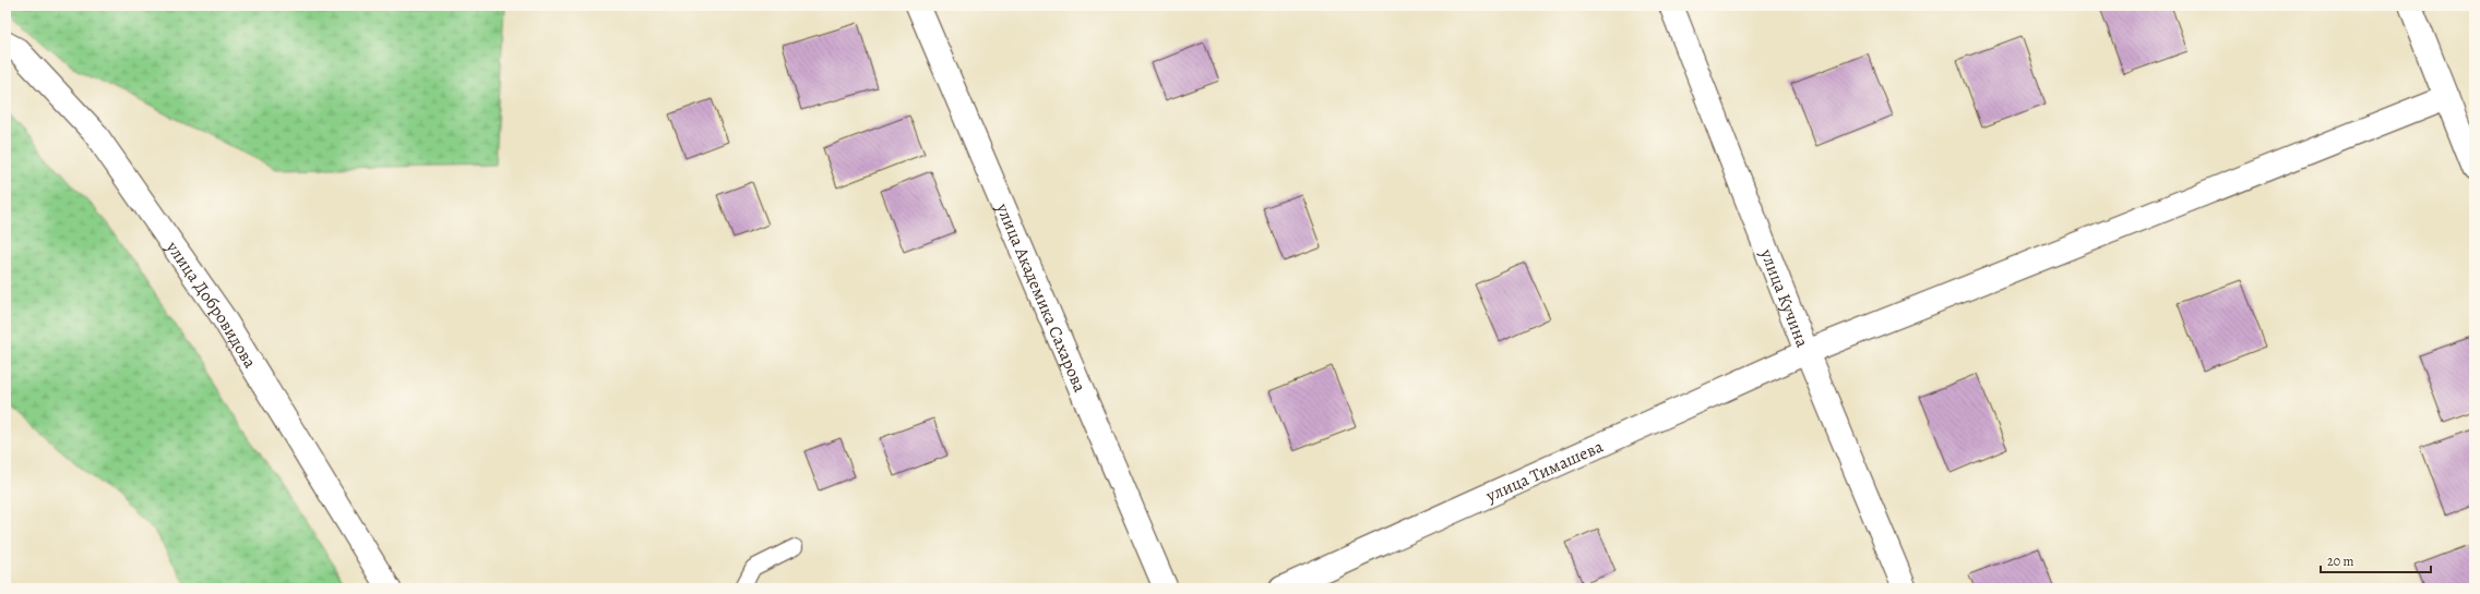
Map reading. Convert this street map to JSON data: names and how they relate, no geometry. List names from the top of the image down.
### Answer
{
  "streets": {
    "street": [
      "улица Академика Сахарова",
      "улица Кучина",
      "улица Добровидова",
      "улица Тимашева"
    ]
  },
  "crossings": [
    ["улица Кучина", "улица Тимашева"]
  ],
  "scale_bar": "20 m"
}
